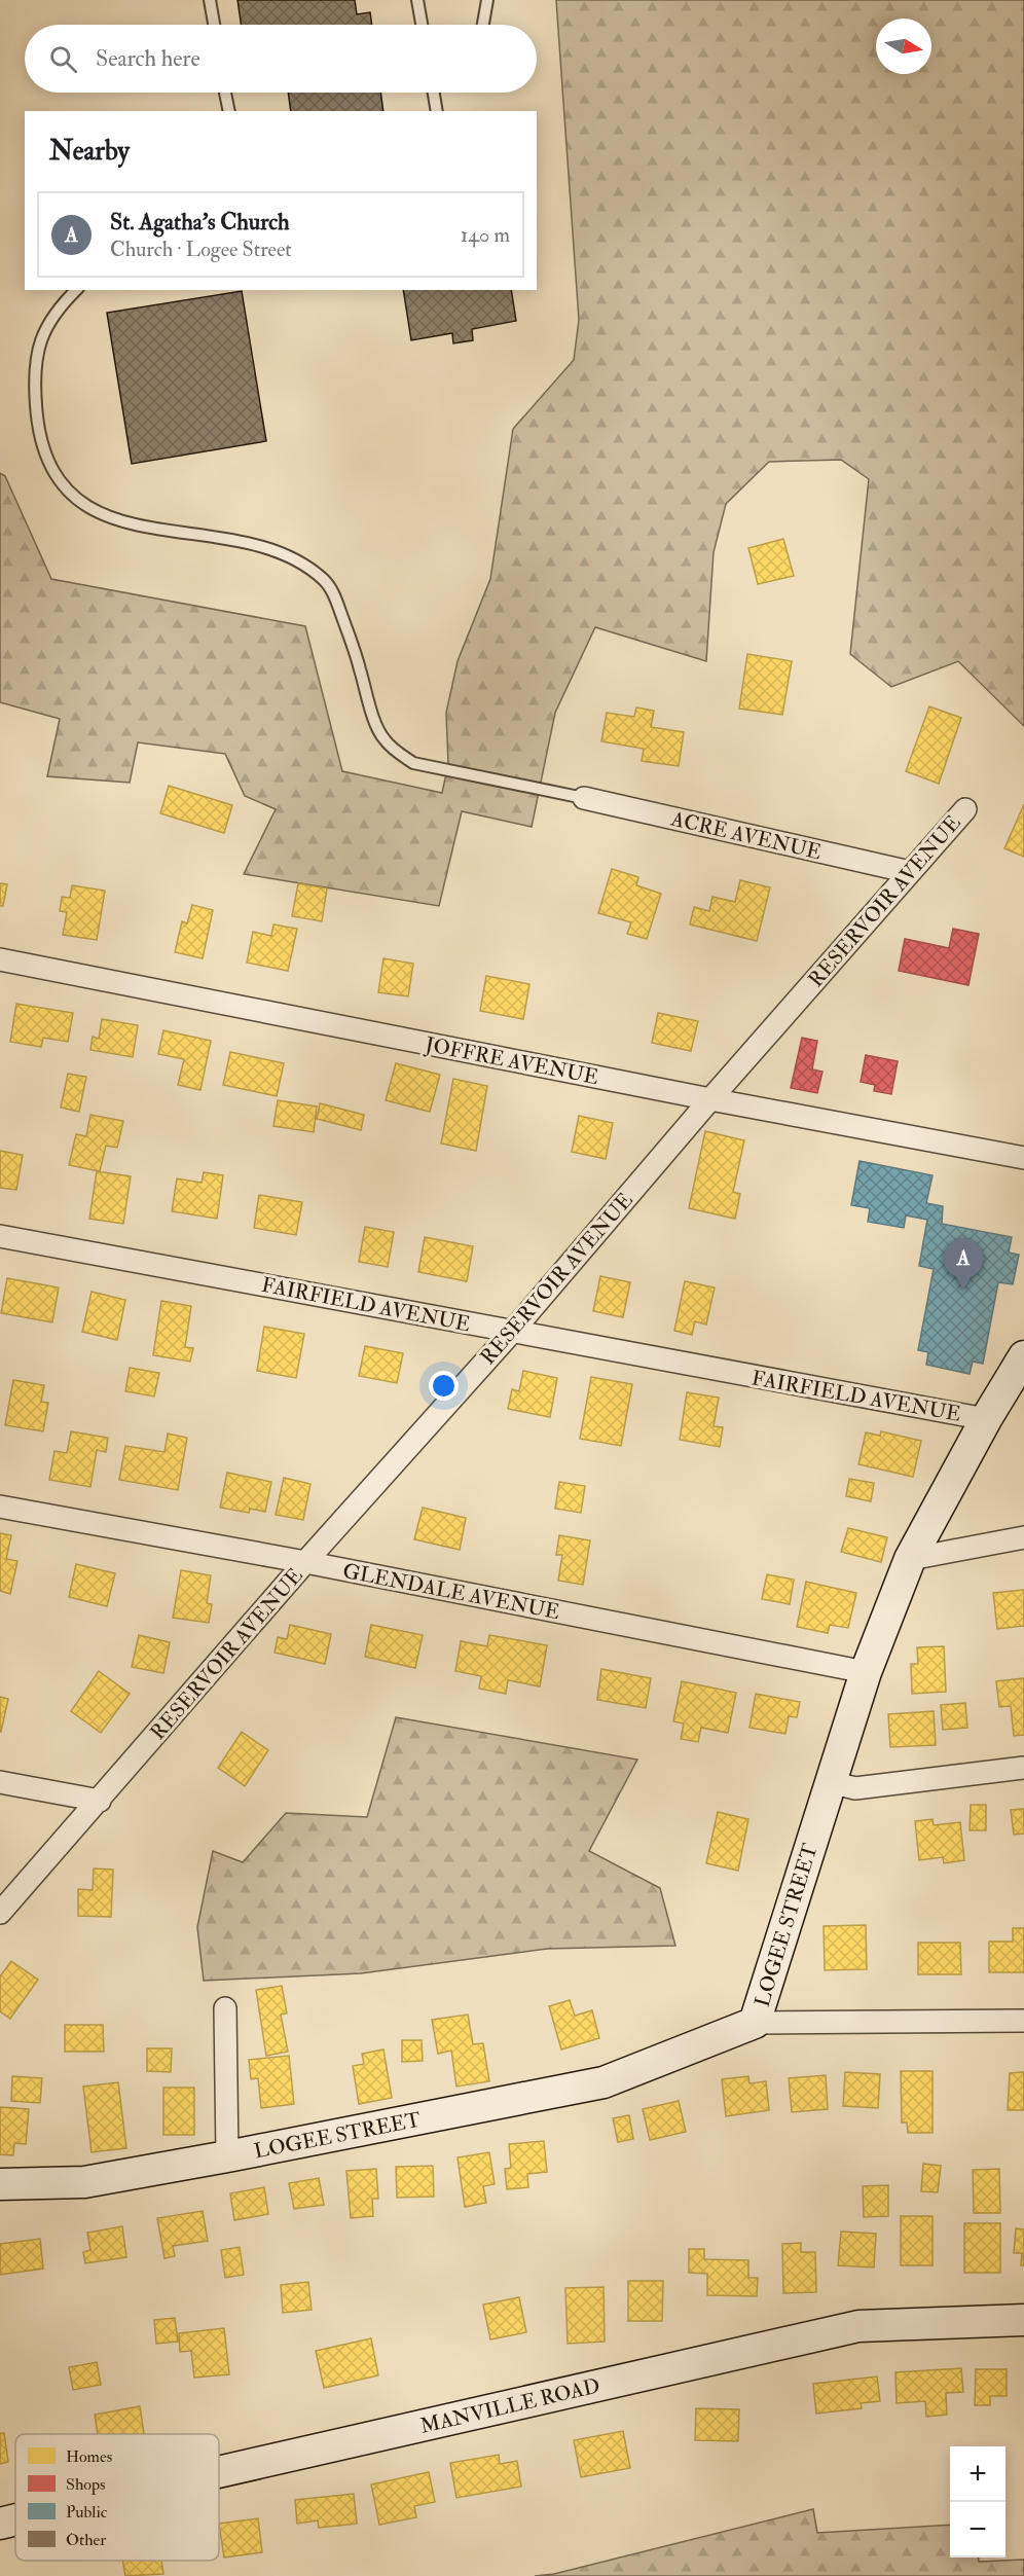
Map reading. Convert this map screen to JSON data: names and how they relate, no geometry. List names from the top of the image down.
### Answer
{
  "streets": {
    "street": [
      "ACRE AVENUE",
      "RESERVOIR AVENUE",
      "JOFFRE AVENUE",
      "FAIRFIELD AVENUE",
      "GLENDALE AVENUE",
      "LOGEE STREET",
      "MANVILLE ROAD"
    ]
  },
  "crossings": [
    ["ACRE AVENUE", "RESERVOIR AVENUE"],
    ["RESERVOIR AVENUE", "JOFFRE AVENUE"],
    ["RESERVOIR AVENUE", "FAIRFIELD AVENUE"],
    ["RESERVOIR AVENUE", "GLENDALE AVENUE"],
    ["FAIRFIELD AVENUE", "LOGEE STREET"],
    ["GLENDALE AVENUE", "LOGEE STREET"]
  ],
  "legend": [
    "Homes",
    "Shops",
    "Public",
    "Other"
  ],
  "north": "right",
  "page": {
    "search": "Search here",
    "heading": "Nearby",
    "list": [
      {
        "mark": "A",
        "name": "St. Agatha's Church",
        "note": "Church · Logee Street",
        "value": "140 m"
      }
    ],
    "pins": "A",
    "map_buttons": ["+", "−"]
  }
}
